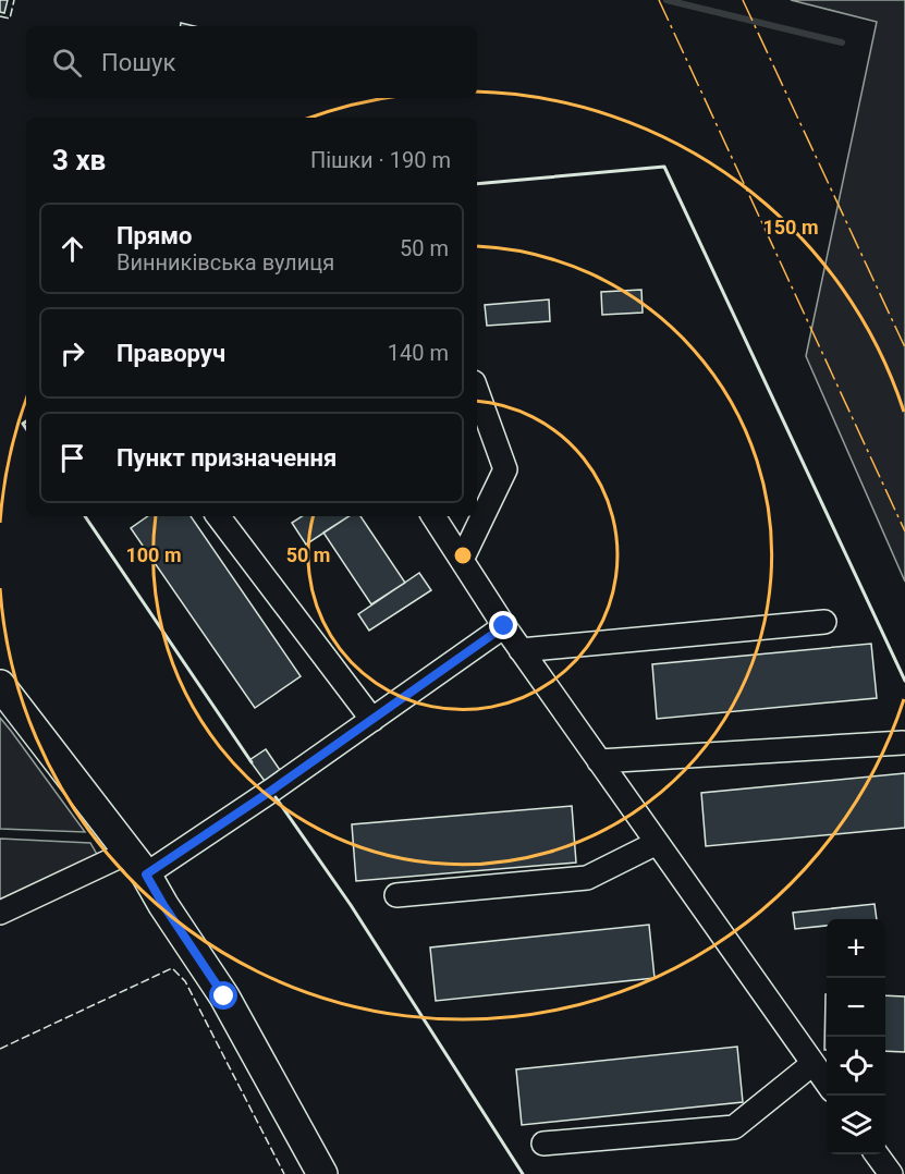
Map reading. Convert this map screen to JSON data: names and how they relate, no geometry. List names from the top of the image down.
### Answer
{
  "page": {
    "search": "Пошук",
    "heading": ["3 хв", "Пішки · 190 m"],
    "list": [
      ["Прямо", "Винниківська вулиця", "50 m"],
      ["Праворуч", "140 m"],
      "Пункт призначення"
    ],
    "map_buttons": ["+", "−"]
  },
  "rings": ["150 m", "100 m", "50 m"]
}
